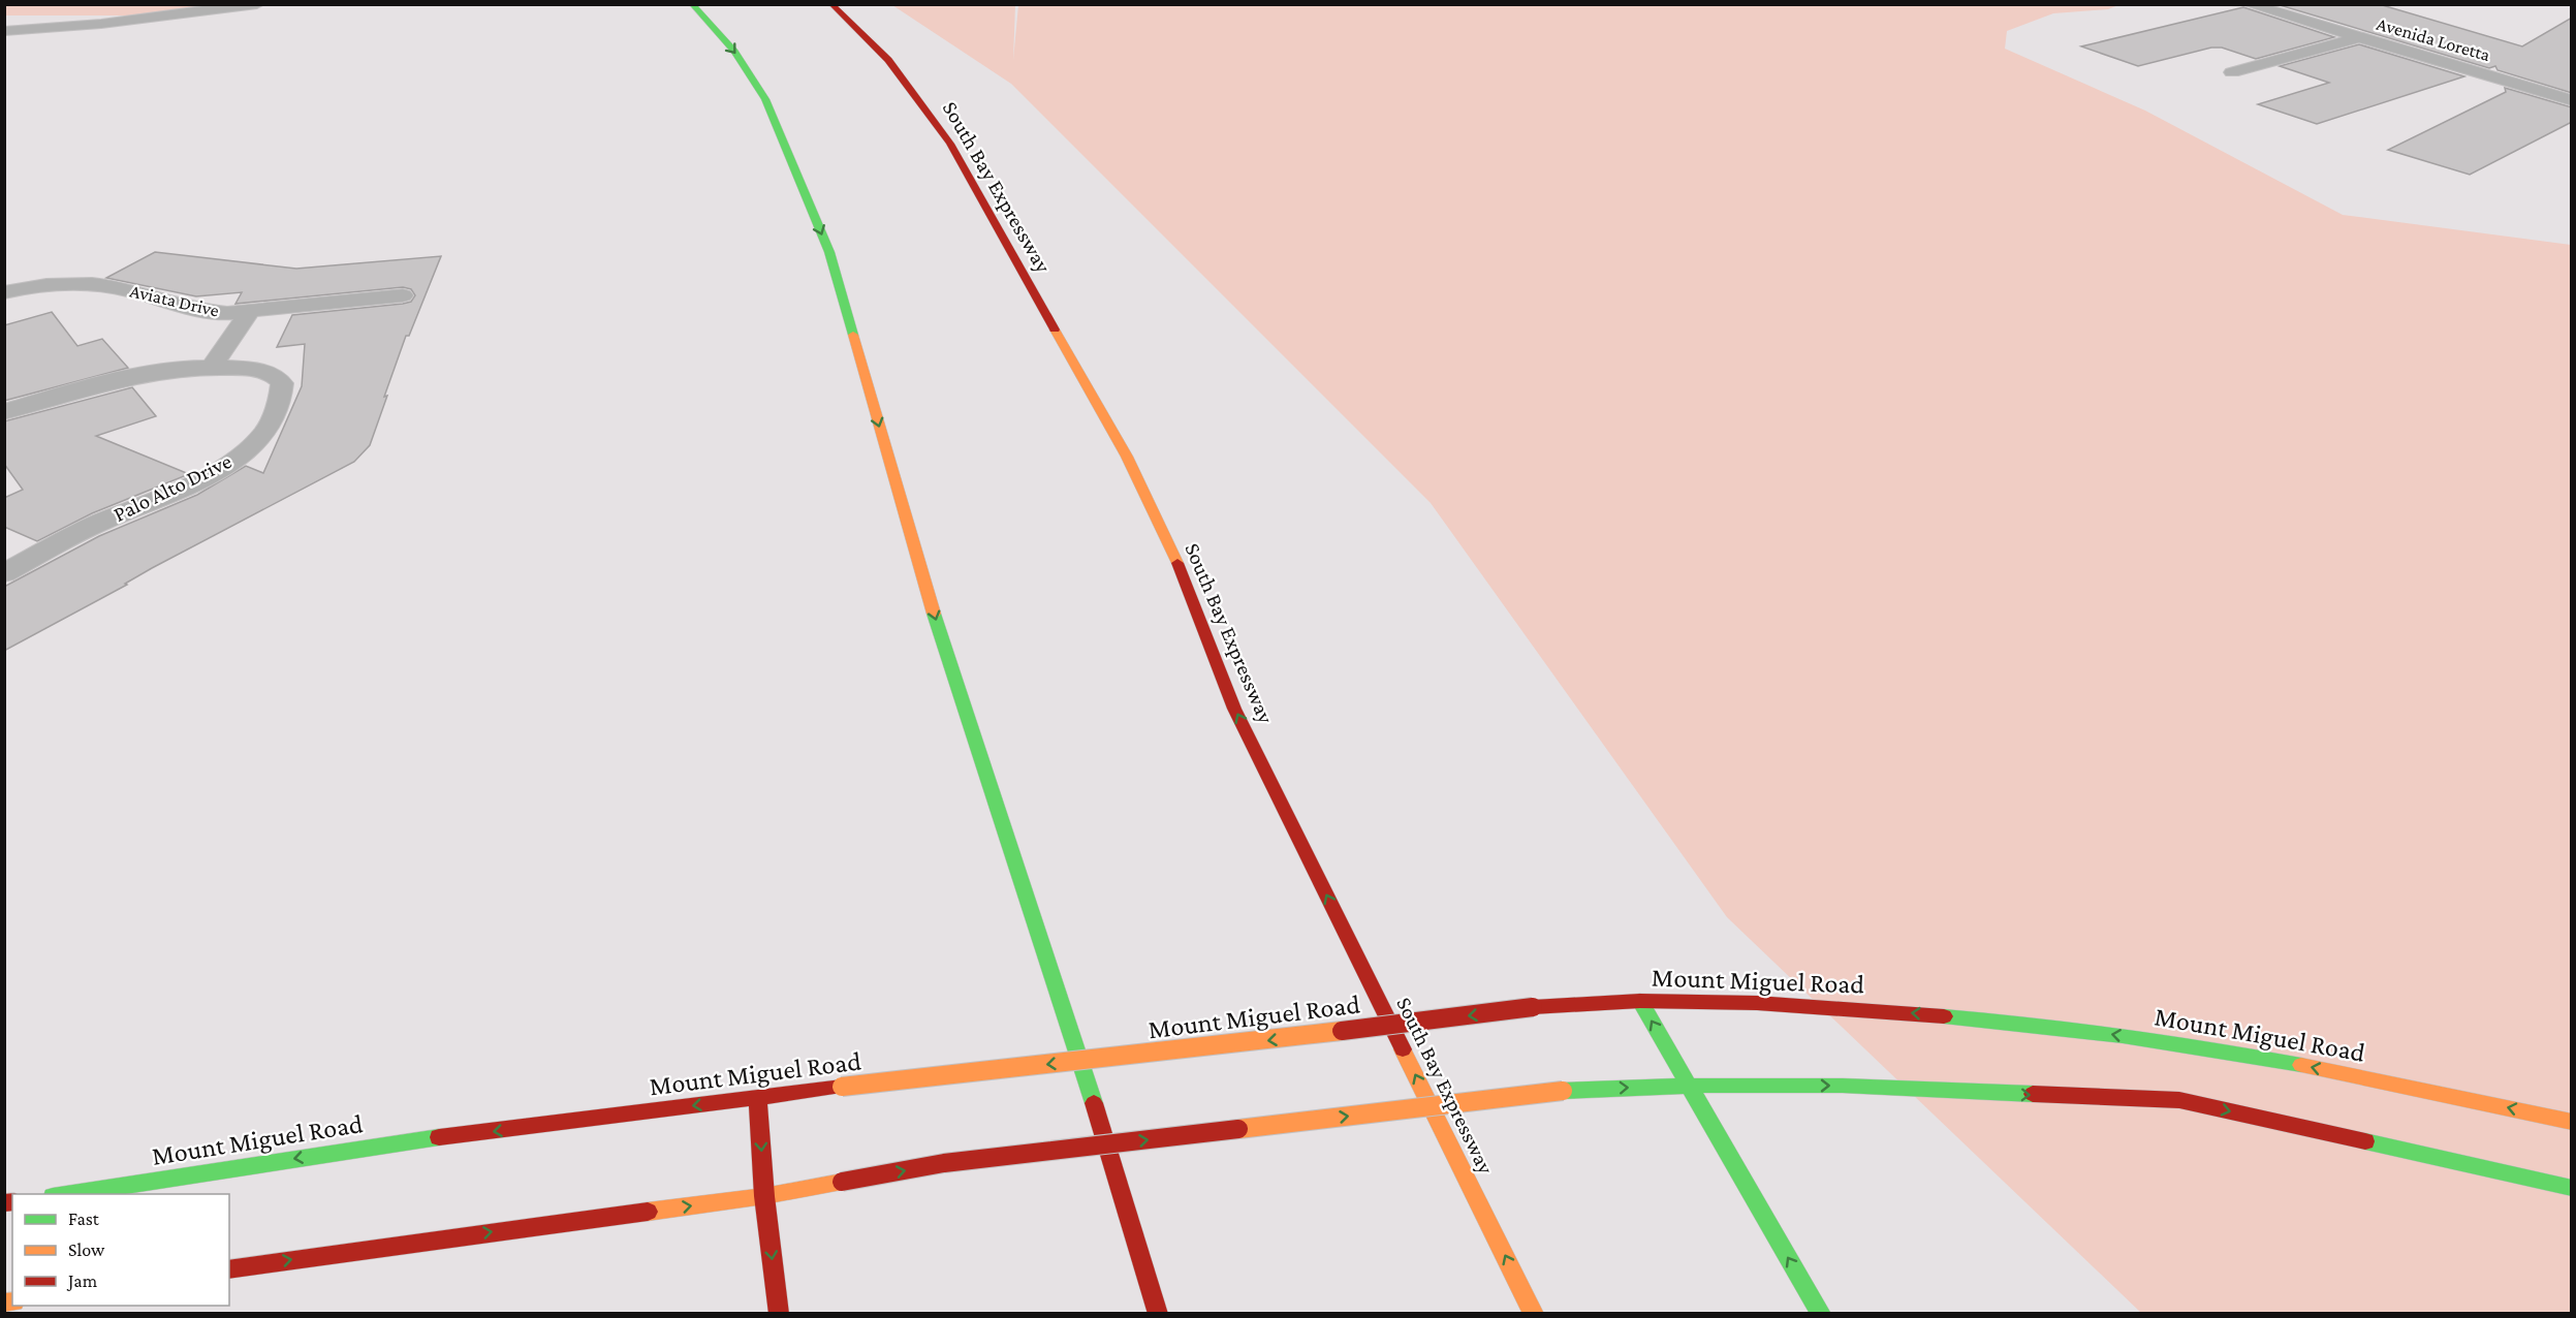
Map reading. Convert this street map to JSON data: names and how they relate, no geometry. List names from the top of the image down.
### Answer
{
  "streets": {
    "main road": ["South Bay Expressway", "Mount Miguel Road"],
    "street": ["Avenida Loretta", "Aviata Drive", "Palo Alto Drive"]
  },
  "one_way": ["South Bay Expressway"],
  "legend": ["Fast", "Slow", "Jam"]
}
